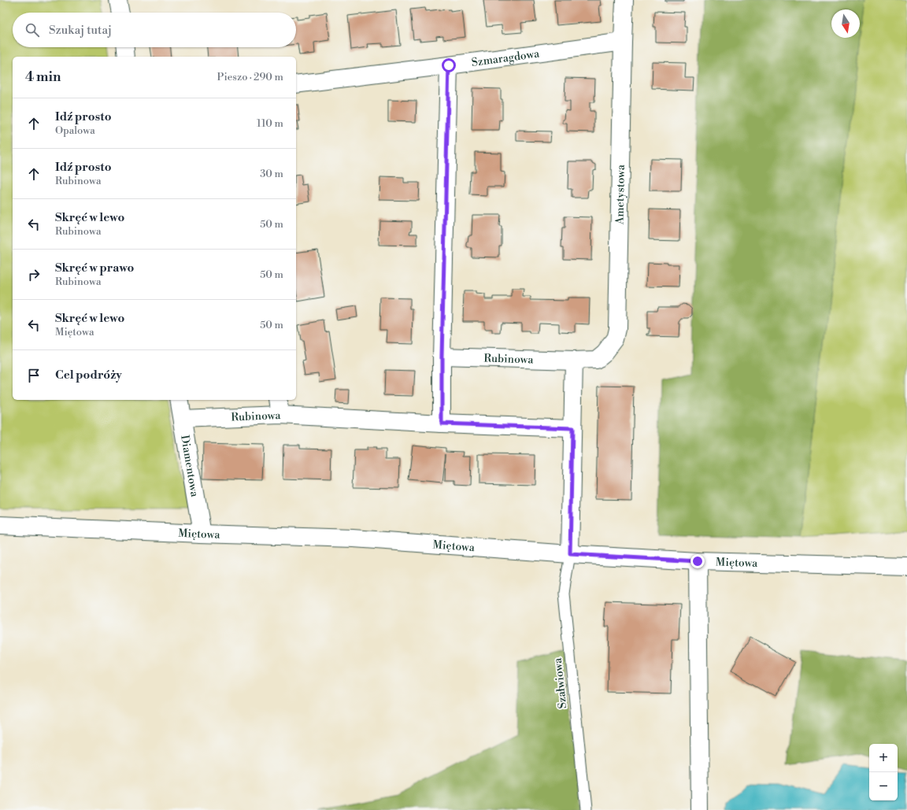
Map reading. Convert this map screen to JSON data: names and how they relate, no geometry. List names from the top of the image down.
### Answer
{
  "streets": {
    "street": [
      "Szmaragdowa",
      "Ametystowa",
      "Rubinowa",
      "Diamentowa",
      "Miętowa"
    ],
    "lane": ["Szałwiowa"]
  },
  "crossings": [
    ["Szmaragdowa", "Ametystowa"],
    ["Ametystowa", "Rubinowa"],
    ["Rubinowa", "Diamentowa"],
    ["Diamentowa", "Miętowa"],
    ["Miętowa", "Szałwiowa"]
  ],
  "north": "bottom",
  "page": {
    "search": "Szukaj tutaj",
    "heading": ["4 min", "Pieszo · 290 m"],
    "list": [
      ["Idź prosto", "Opalowa", "110 m"],
      ["Idź prosto", "Rubinowa", "30 m"],
      ["Skręć w lewo", "Rubinowa", "50 m"],
      ["Skręć w prawo", "Rubinowa", "50 m"],
      ["Skręć w lewo", "Miętowa", "50 m"],
      "Cel podróży"
    ],
    "map_buttons": ["+", "−"]
  }
}
